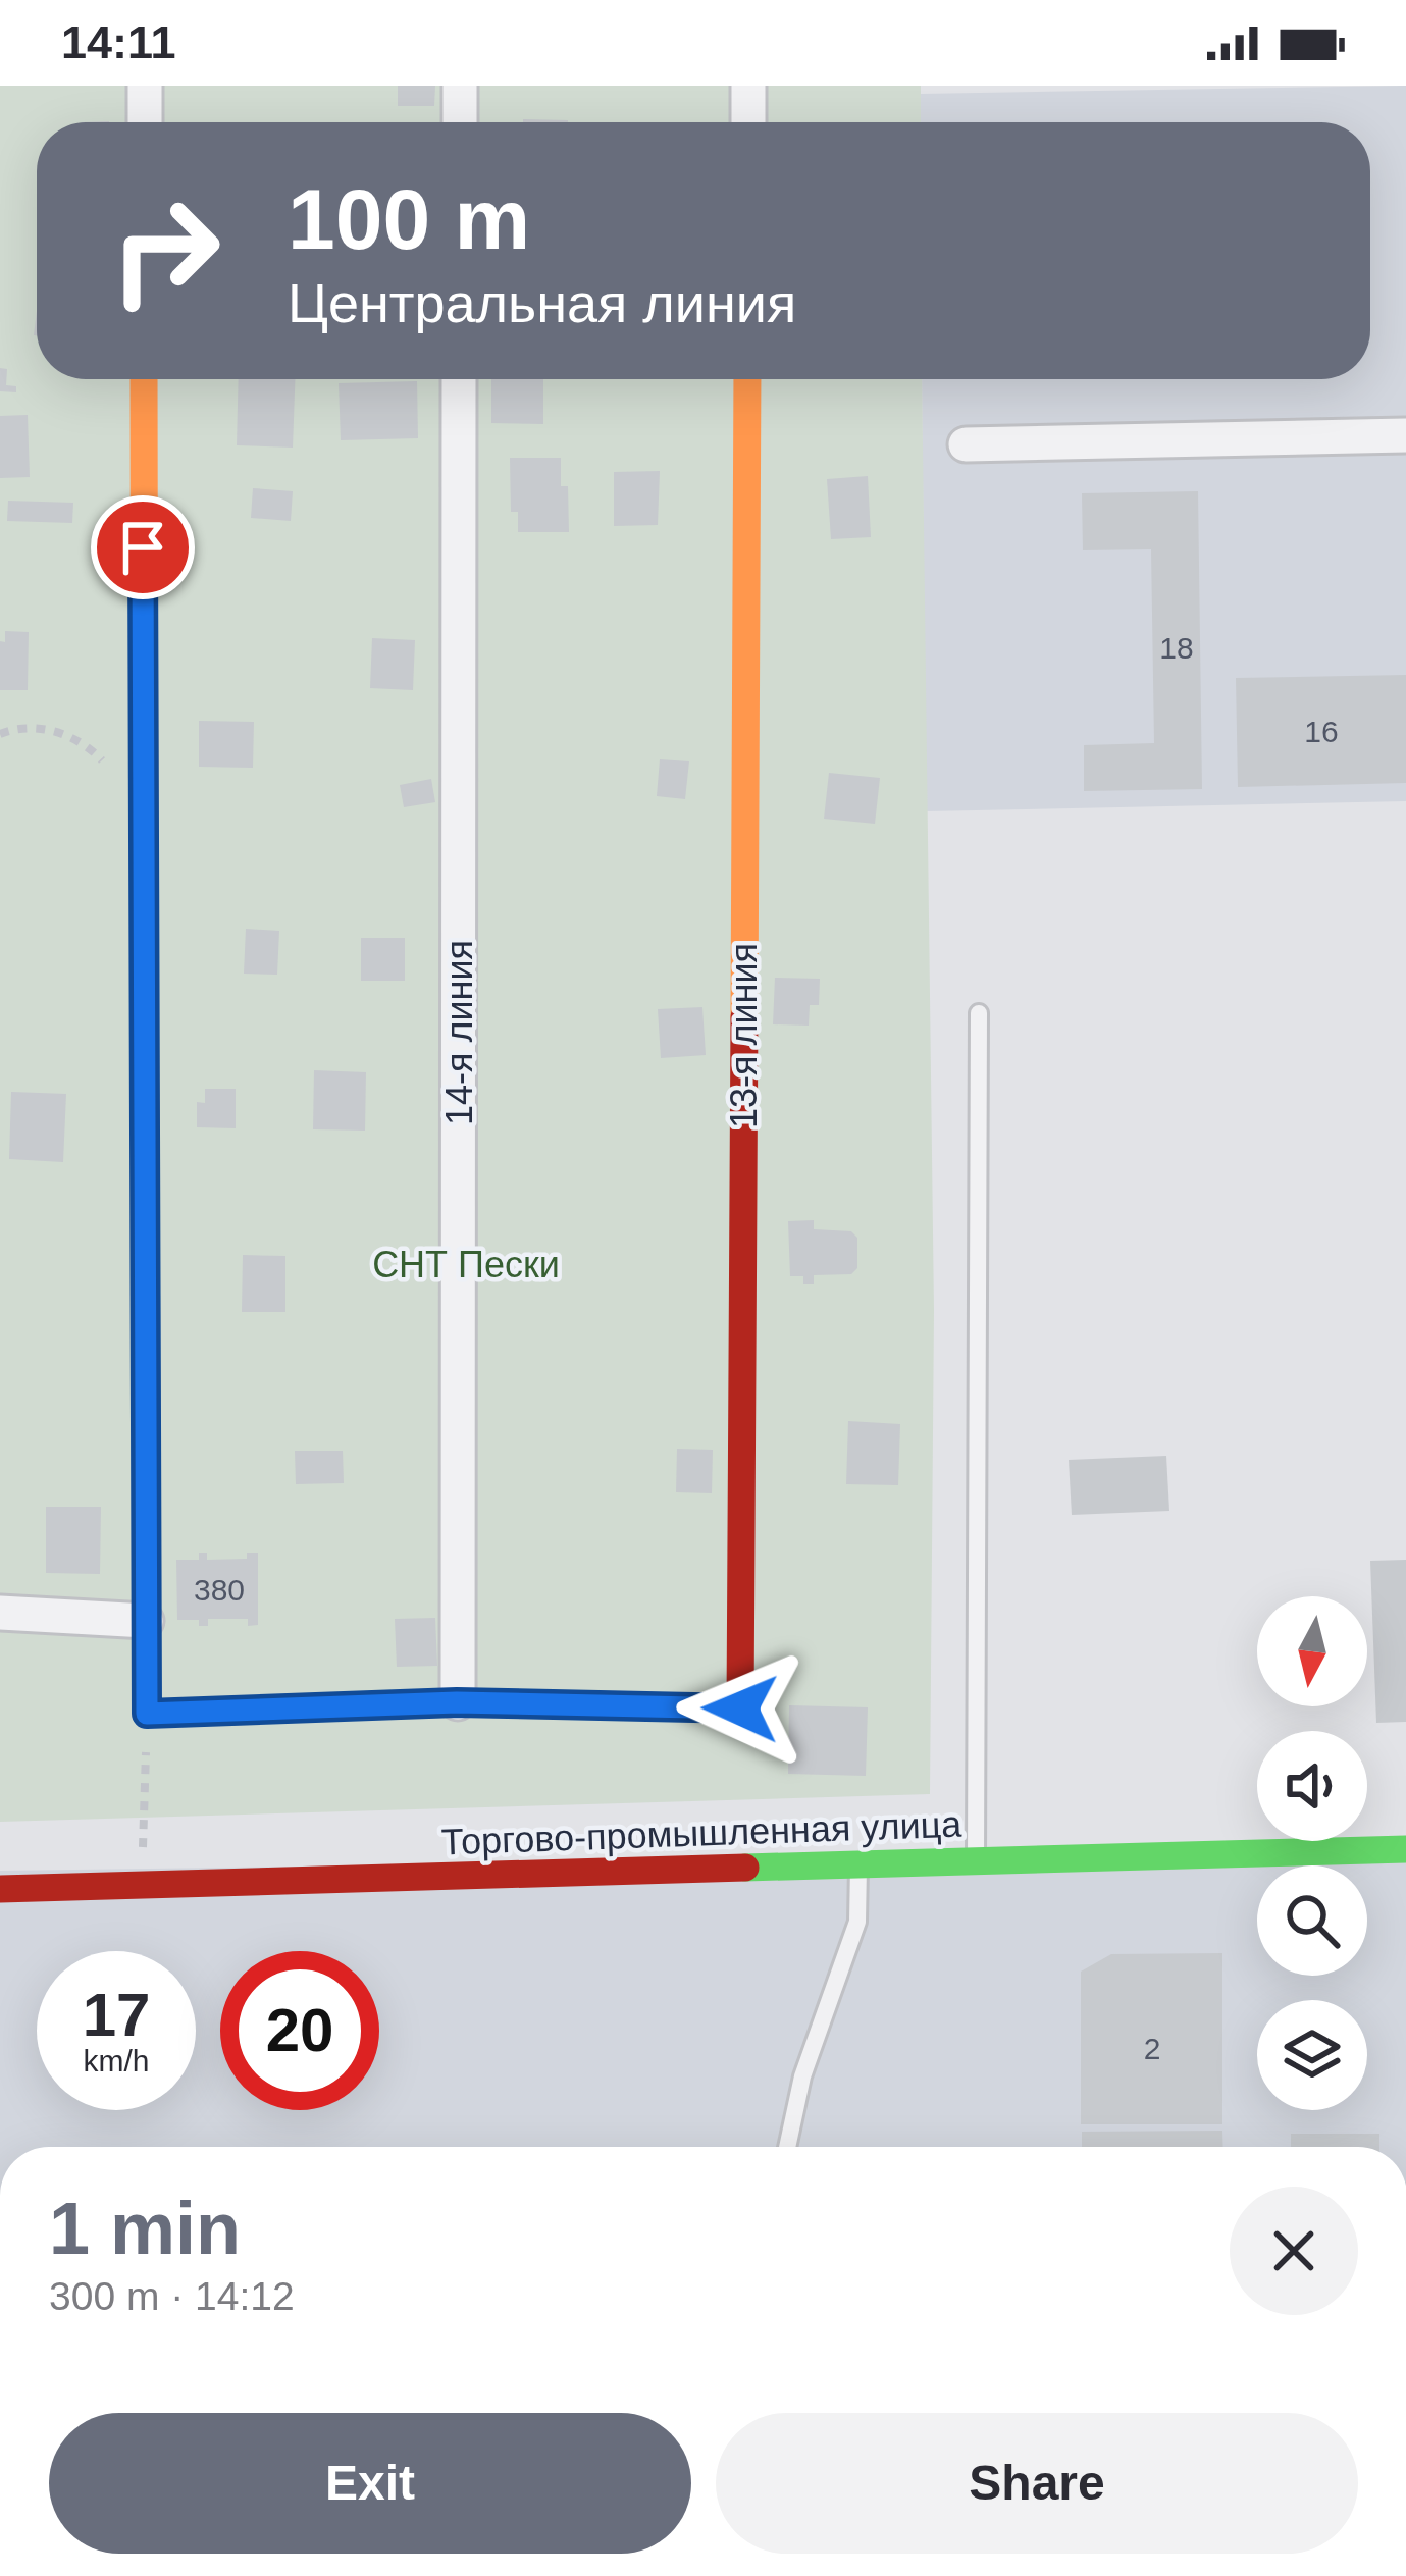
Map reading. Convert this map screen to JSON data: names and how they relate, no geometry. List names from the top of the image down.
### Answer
{
  "streets": {
    "street": ["14-я линия", "13-я линия", "Торгово-промышленная улица"]
  },
  "parks": ["СНТ Пески"],
  "house_numbers": [
    "18",
    "16",
    "380",
    "2"
  ],
  "north": "bottom",
  "page": {
    "status": "14:11",
    "turn": ["100 m", "Центральная линия"],
    "speed": "17 km/h",
    "limit": "20",
    "heading": ["1 min", "300 m · 14:12"],
    "buttons": ["Exit", "Share"]
  }
}
